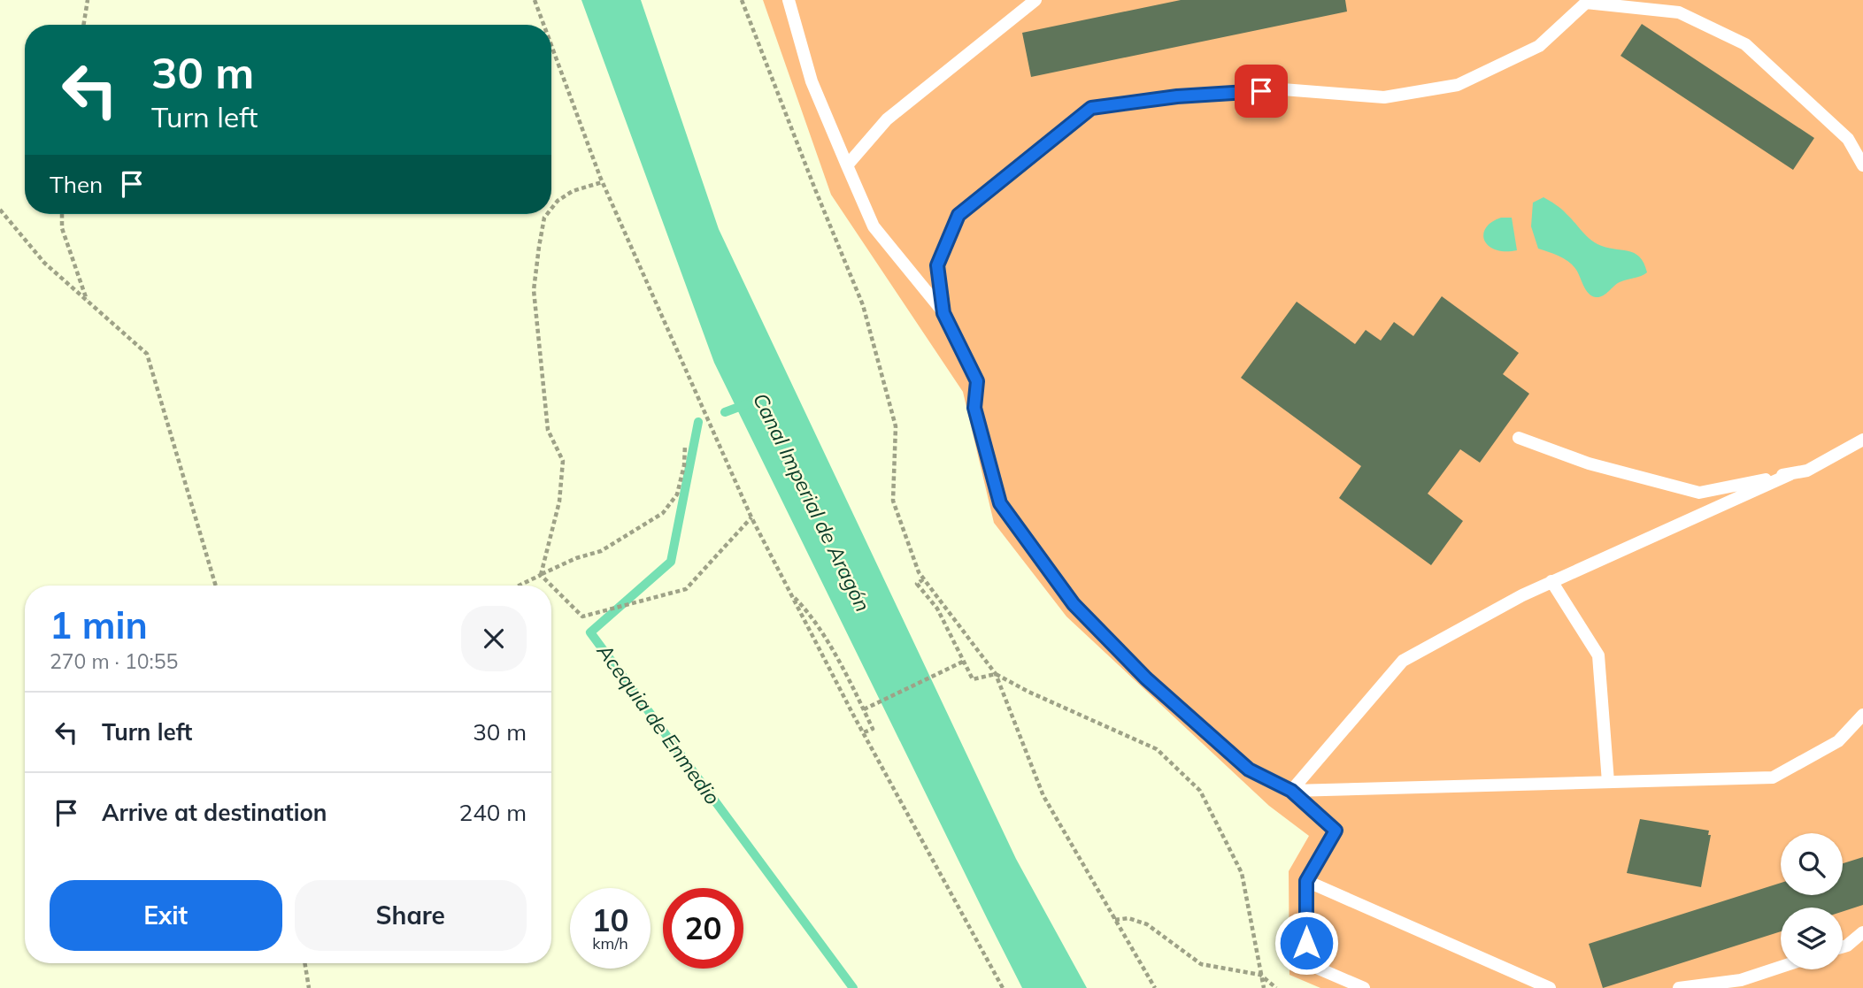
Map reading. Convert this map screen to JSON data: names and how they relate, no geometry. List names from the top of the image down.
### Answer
{
  "water": ["Canal Imperial de Aragón", "Acequia de Enmedio"],
  "page": {
    "turn": ["30 m", "Turn left"],
    "then": "Then",
    "heading": ["1 min", "270 m · 10:55"],
    "list": [
      {
        "name": "Turn left",
        "value": "30 m"
      },
      {
        "name": "Arrive at destination",
        "value": "240 m"
      }
    ],
    "buttons": ["Exit", "Share"],
    "speed": "10 km/h",
    "limit": "20"
  }
}
